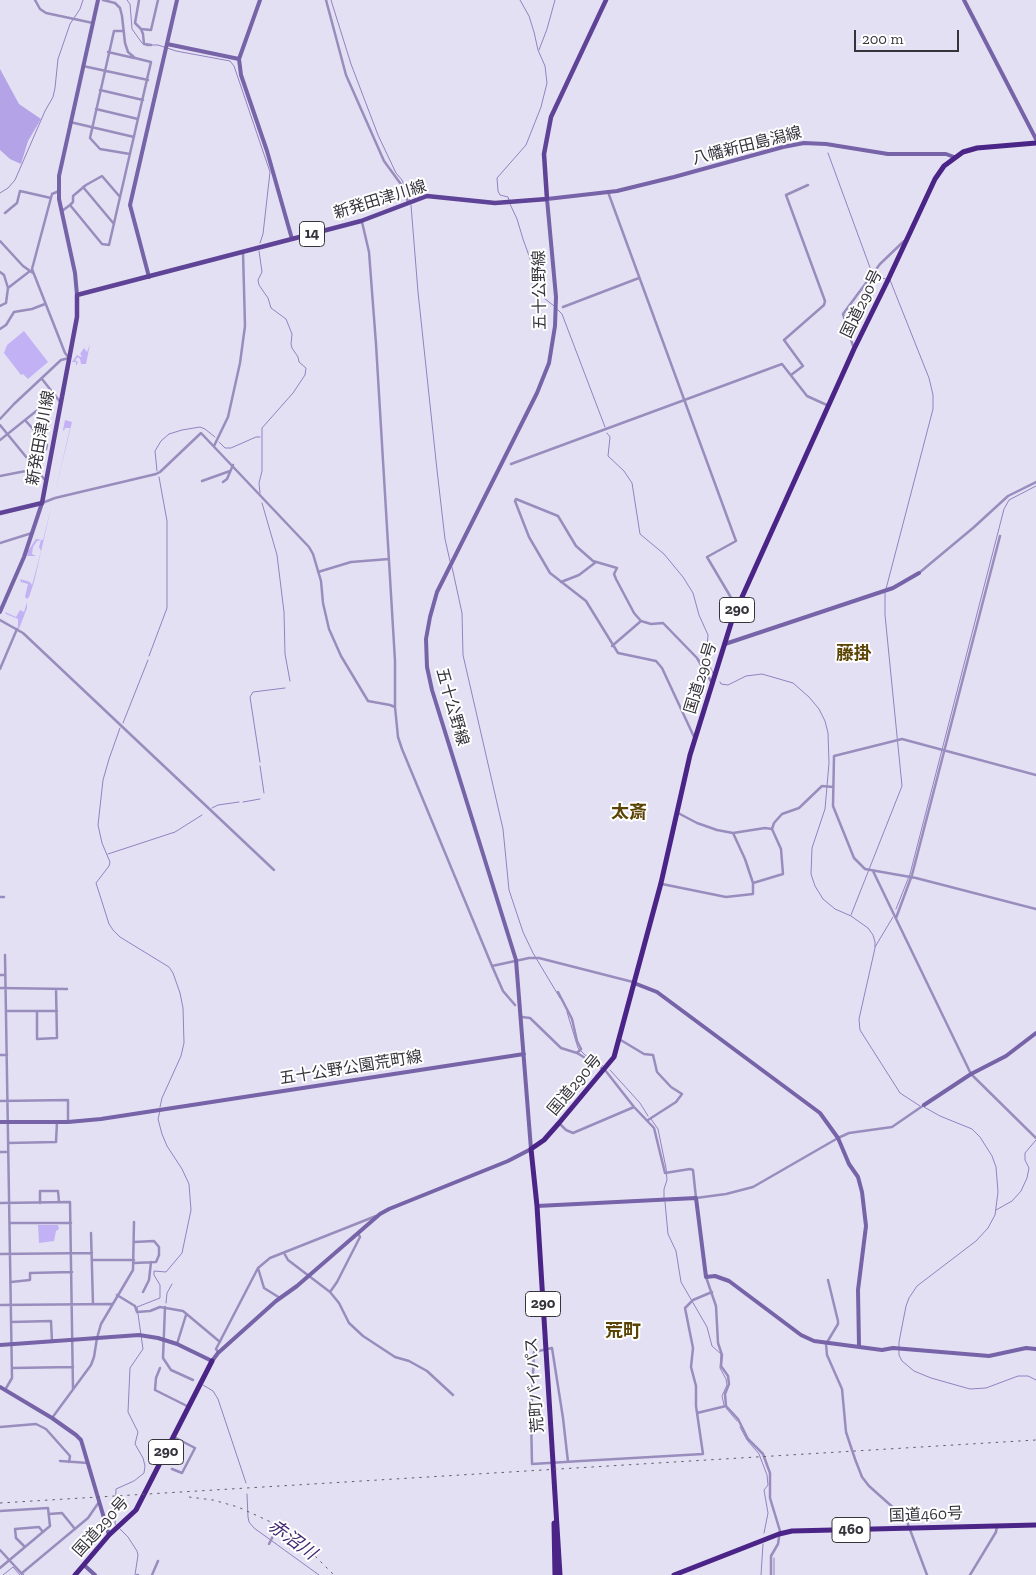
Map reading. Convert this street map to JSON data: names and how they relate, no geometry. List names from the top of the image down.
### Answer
{
  "streets": {
    "highway": [
      "国道290号",
      "290",
      "荒町バイパス",
      "国道460号",
      "460"
    ],
    "main road": ["新発田津川線", "14"],
    "street": ["八幡新田島潟線", "五十公野線", "五十公野公園荒町線"]
  },
  "crossings": [
    ["八幡新田島潟線", "新発田津川線"],
    ["八幡新田島潟線", "五十公野線"],
    ["八幡新田島潟線", "国道290号"],
    ["新発田津川線", "五十公野線"],
    ["五十公野線", "国道290号"],
    ["五十公野線", "五十公野公園荒町線"],
    ["五十公野線", "荒町バイパス"],
    ["国道290号", "荒町バイパス"]
  ],
  "districts": ["藤掛", "太斎", "荒町"],
  "water": ["赤沼川"],
  "scale_bar": "200 m"
}
